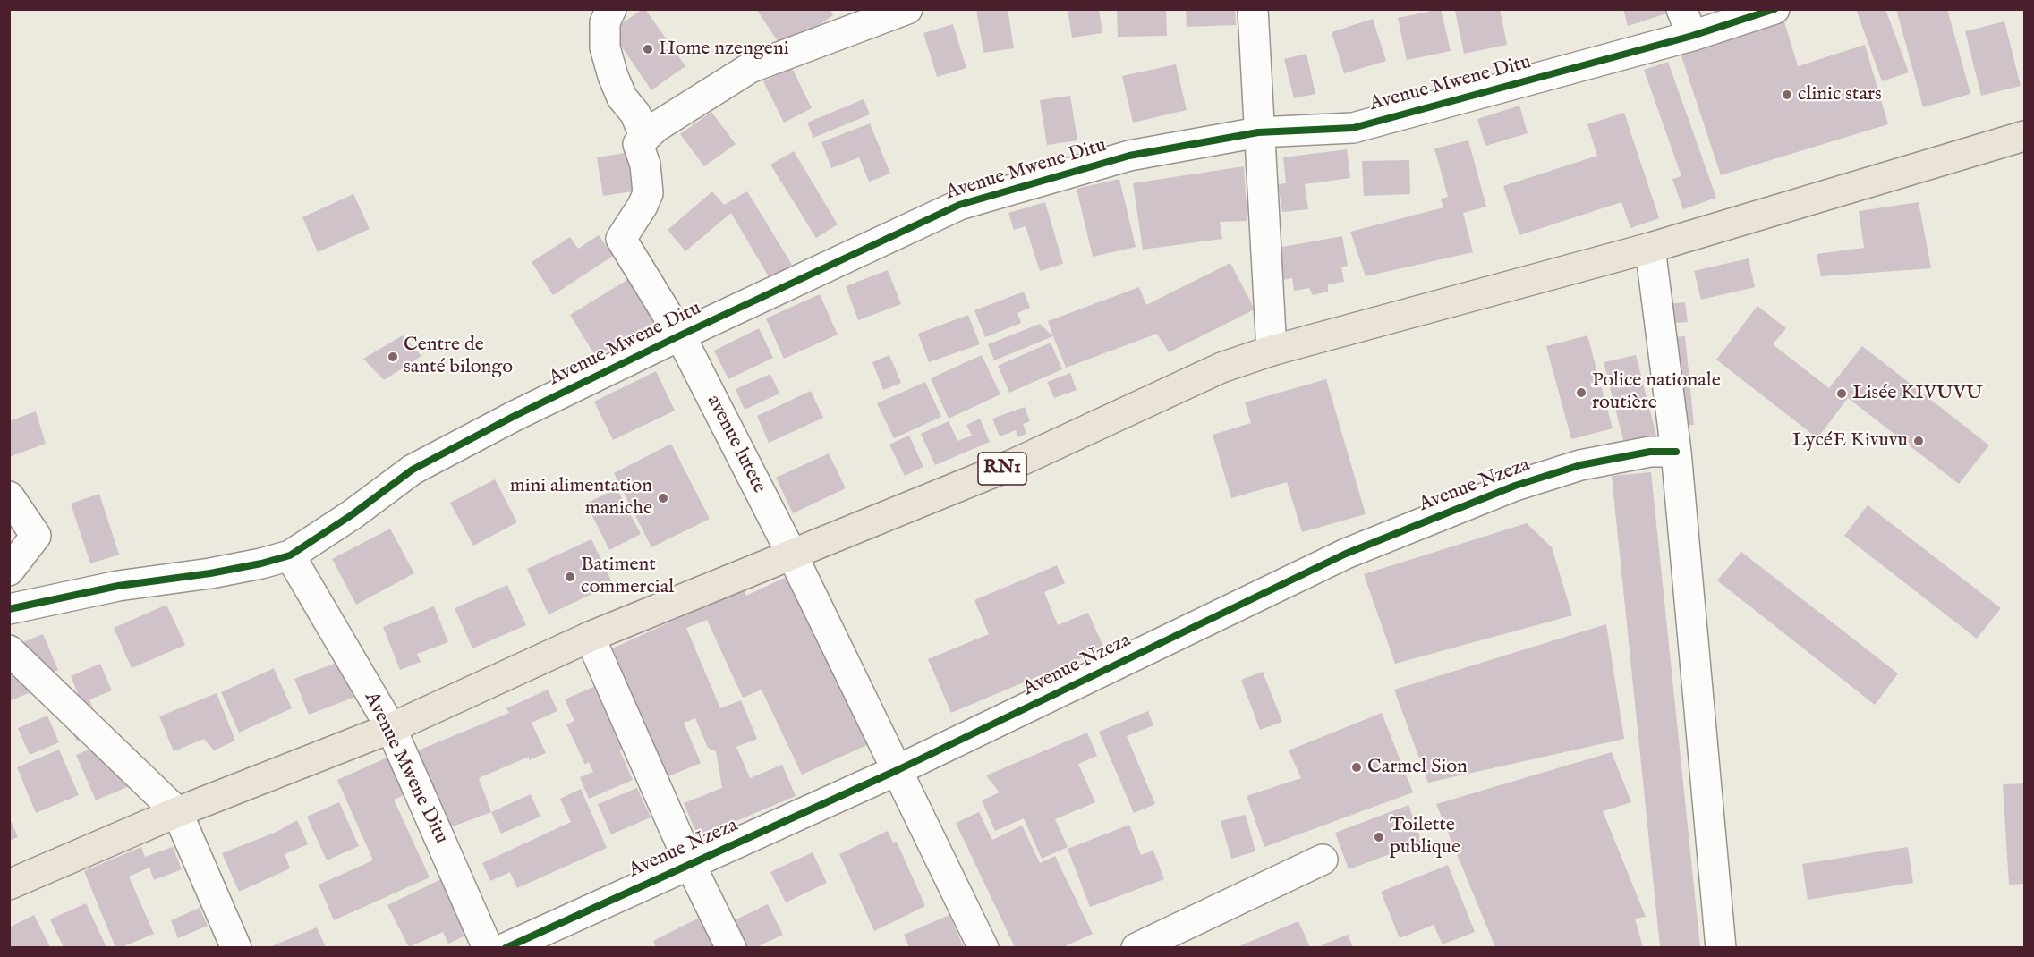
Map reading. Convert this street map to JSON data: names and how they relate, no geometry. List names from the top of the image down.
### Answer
{
  "streets": {
    "highway": ["RN1"],
    "street": ["Avenue Mwene Ditu", "avenue lutete", "Avenue Nzeza"]
  },
  "crossings": [
    ["Avenue Mwene Ditu", "avenue lutete"],
    ["Avenue Mwene Ditu", "RN1"],
    ["avenue lutete", "RN1"],
    ["avenue lutete", "Avenue Nzeza"]
  ],
  "places": [
    "Home nzengeni",
    "clinic stars",
    "Centre de santé bilongo",
    "Police nationale routière",
    "Lisée KIVUVU",
    "LycéE Kivuvu",
    "mini alimentation maniche",
    "Batiment commercial",
    "Carmel Sion",
    "Toilette publique"
  ]
}
